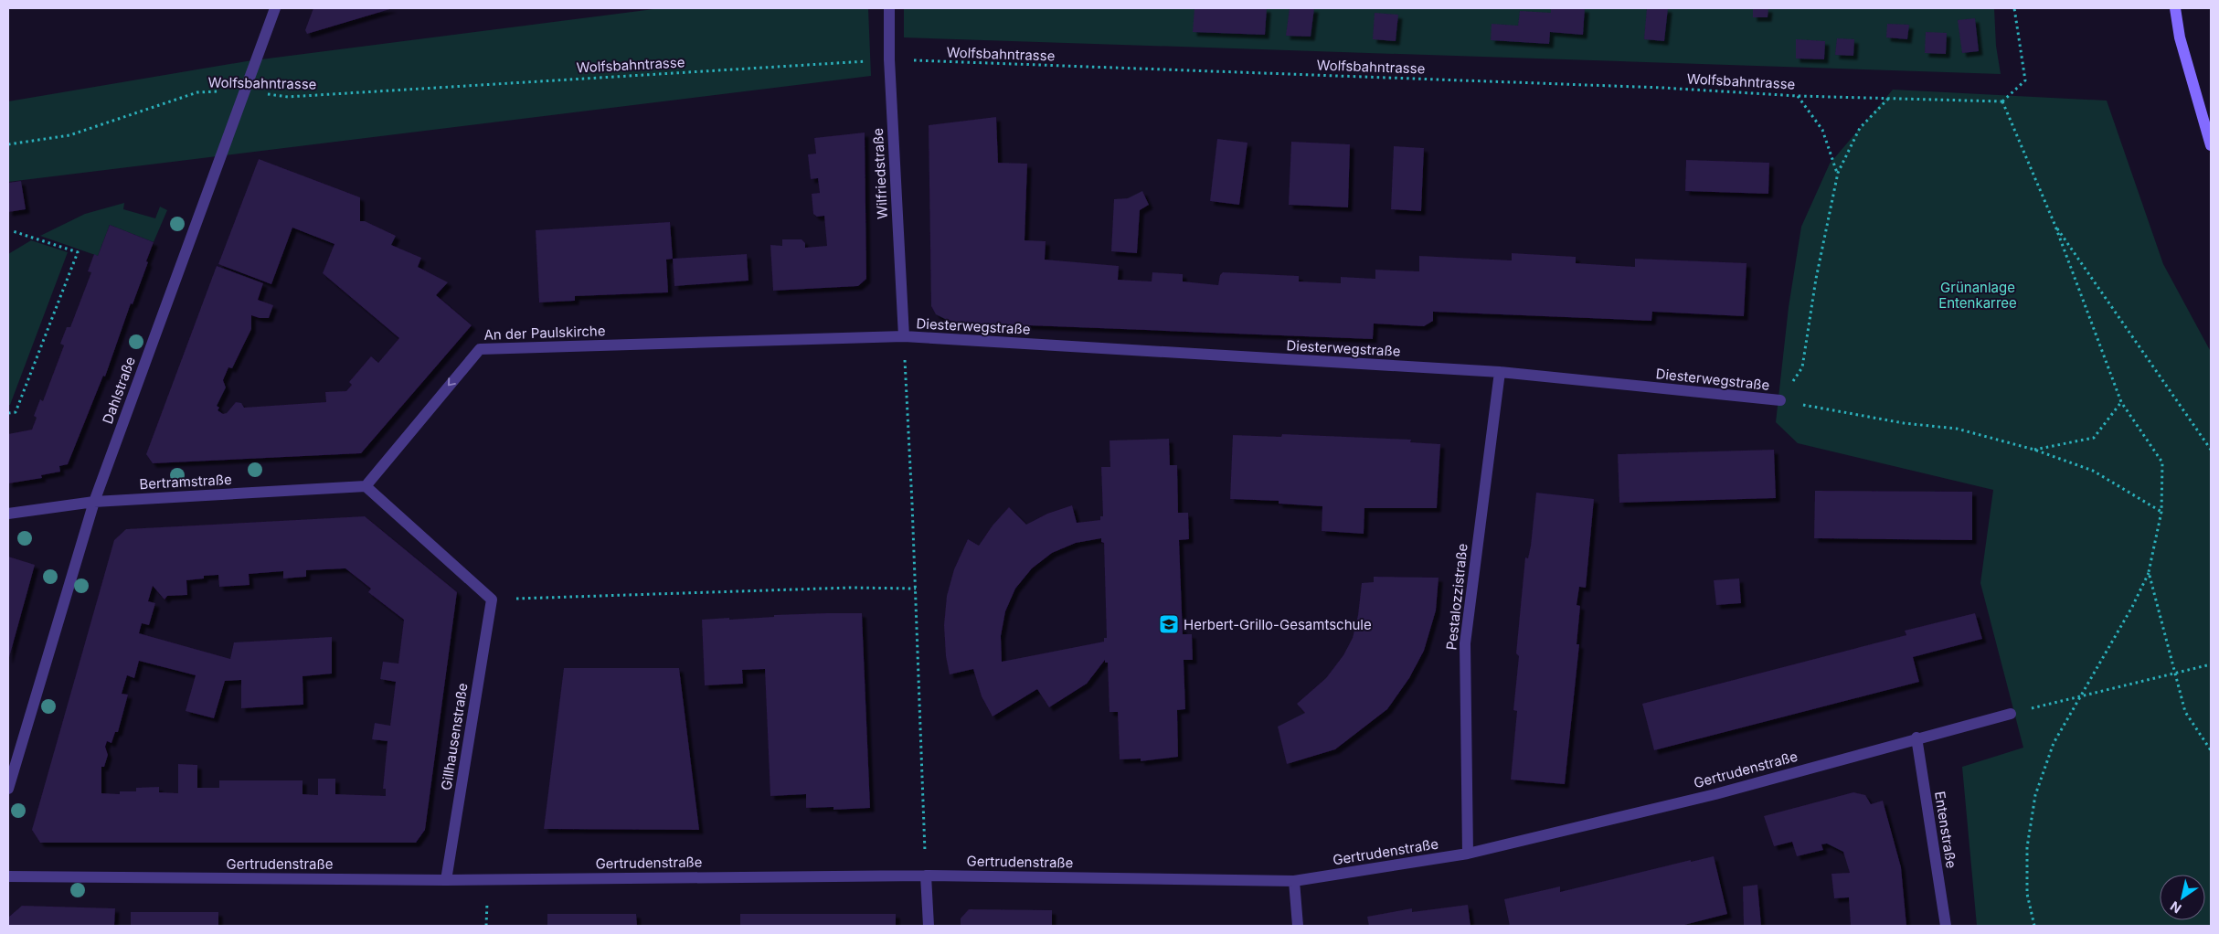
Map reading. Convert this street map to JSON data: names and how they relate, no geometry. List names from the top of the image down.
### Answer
{
  "streets": {
    "street": [
      "Wilfriedstraße",
      "Diesterwegstraße",
      "An der Paulskirche",
      "Dahlstraße",
      "Bertramstraße",
      "Pestalozzistraße",
      "Gillhausenstraße",
      "Gertrudenstraße",
      "Entenstraße"
    ],
    "path": ["Wolfsbahntrasse"]
  },
  "crossings": [
    ["Wolfsbahntrasse", "Wilfriedstraße"],
    ["Wolfsbahntrasse", "Dahlstraße"],
    ["Wilfriedstraße", "Diesterwegstraße"],
    ["Wilfriedstraße", "An der Paulskirche"],
    ["Diesterwegstraße", "An der Paulskirche"],
    ["Diesterwegstraße", "Pestalozzistraße"],
    ["An der Paulskirche", "Bertramstraße"],
    ["Dahlstraße", "Bertramstraße"],
    ["Pestalozzistraße", "Gertrudenstraße"],
    ["Gillhausenstraße", "Gertrudenstraße"],
    ["Gertrudenstraße", "Entenstraße"]
  ],
  "one_way": ["An der Paulskirche"],
  "parks": ["Grünanlage Entenkarree"],
  "places": {
    "school or university": ["Herbert-Grillo-Gesamtschule"]
  },
  "north": "bottom left"
}
